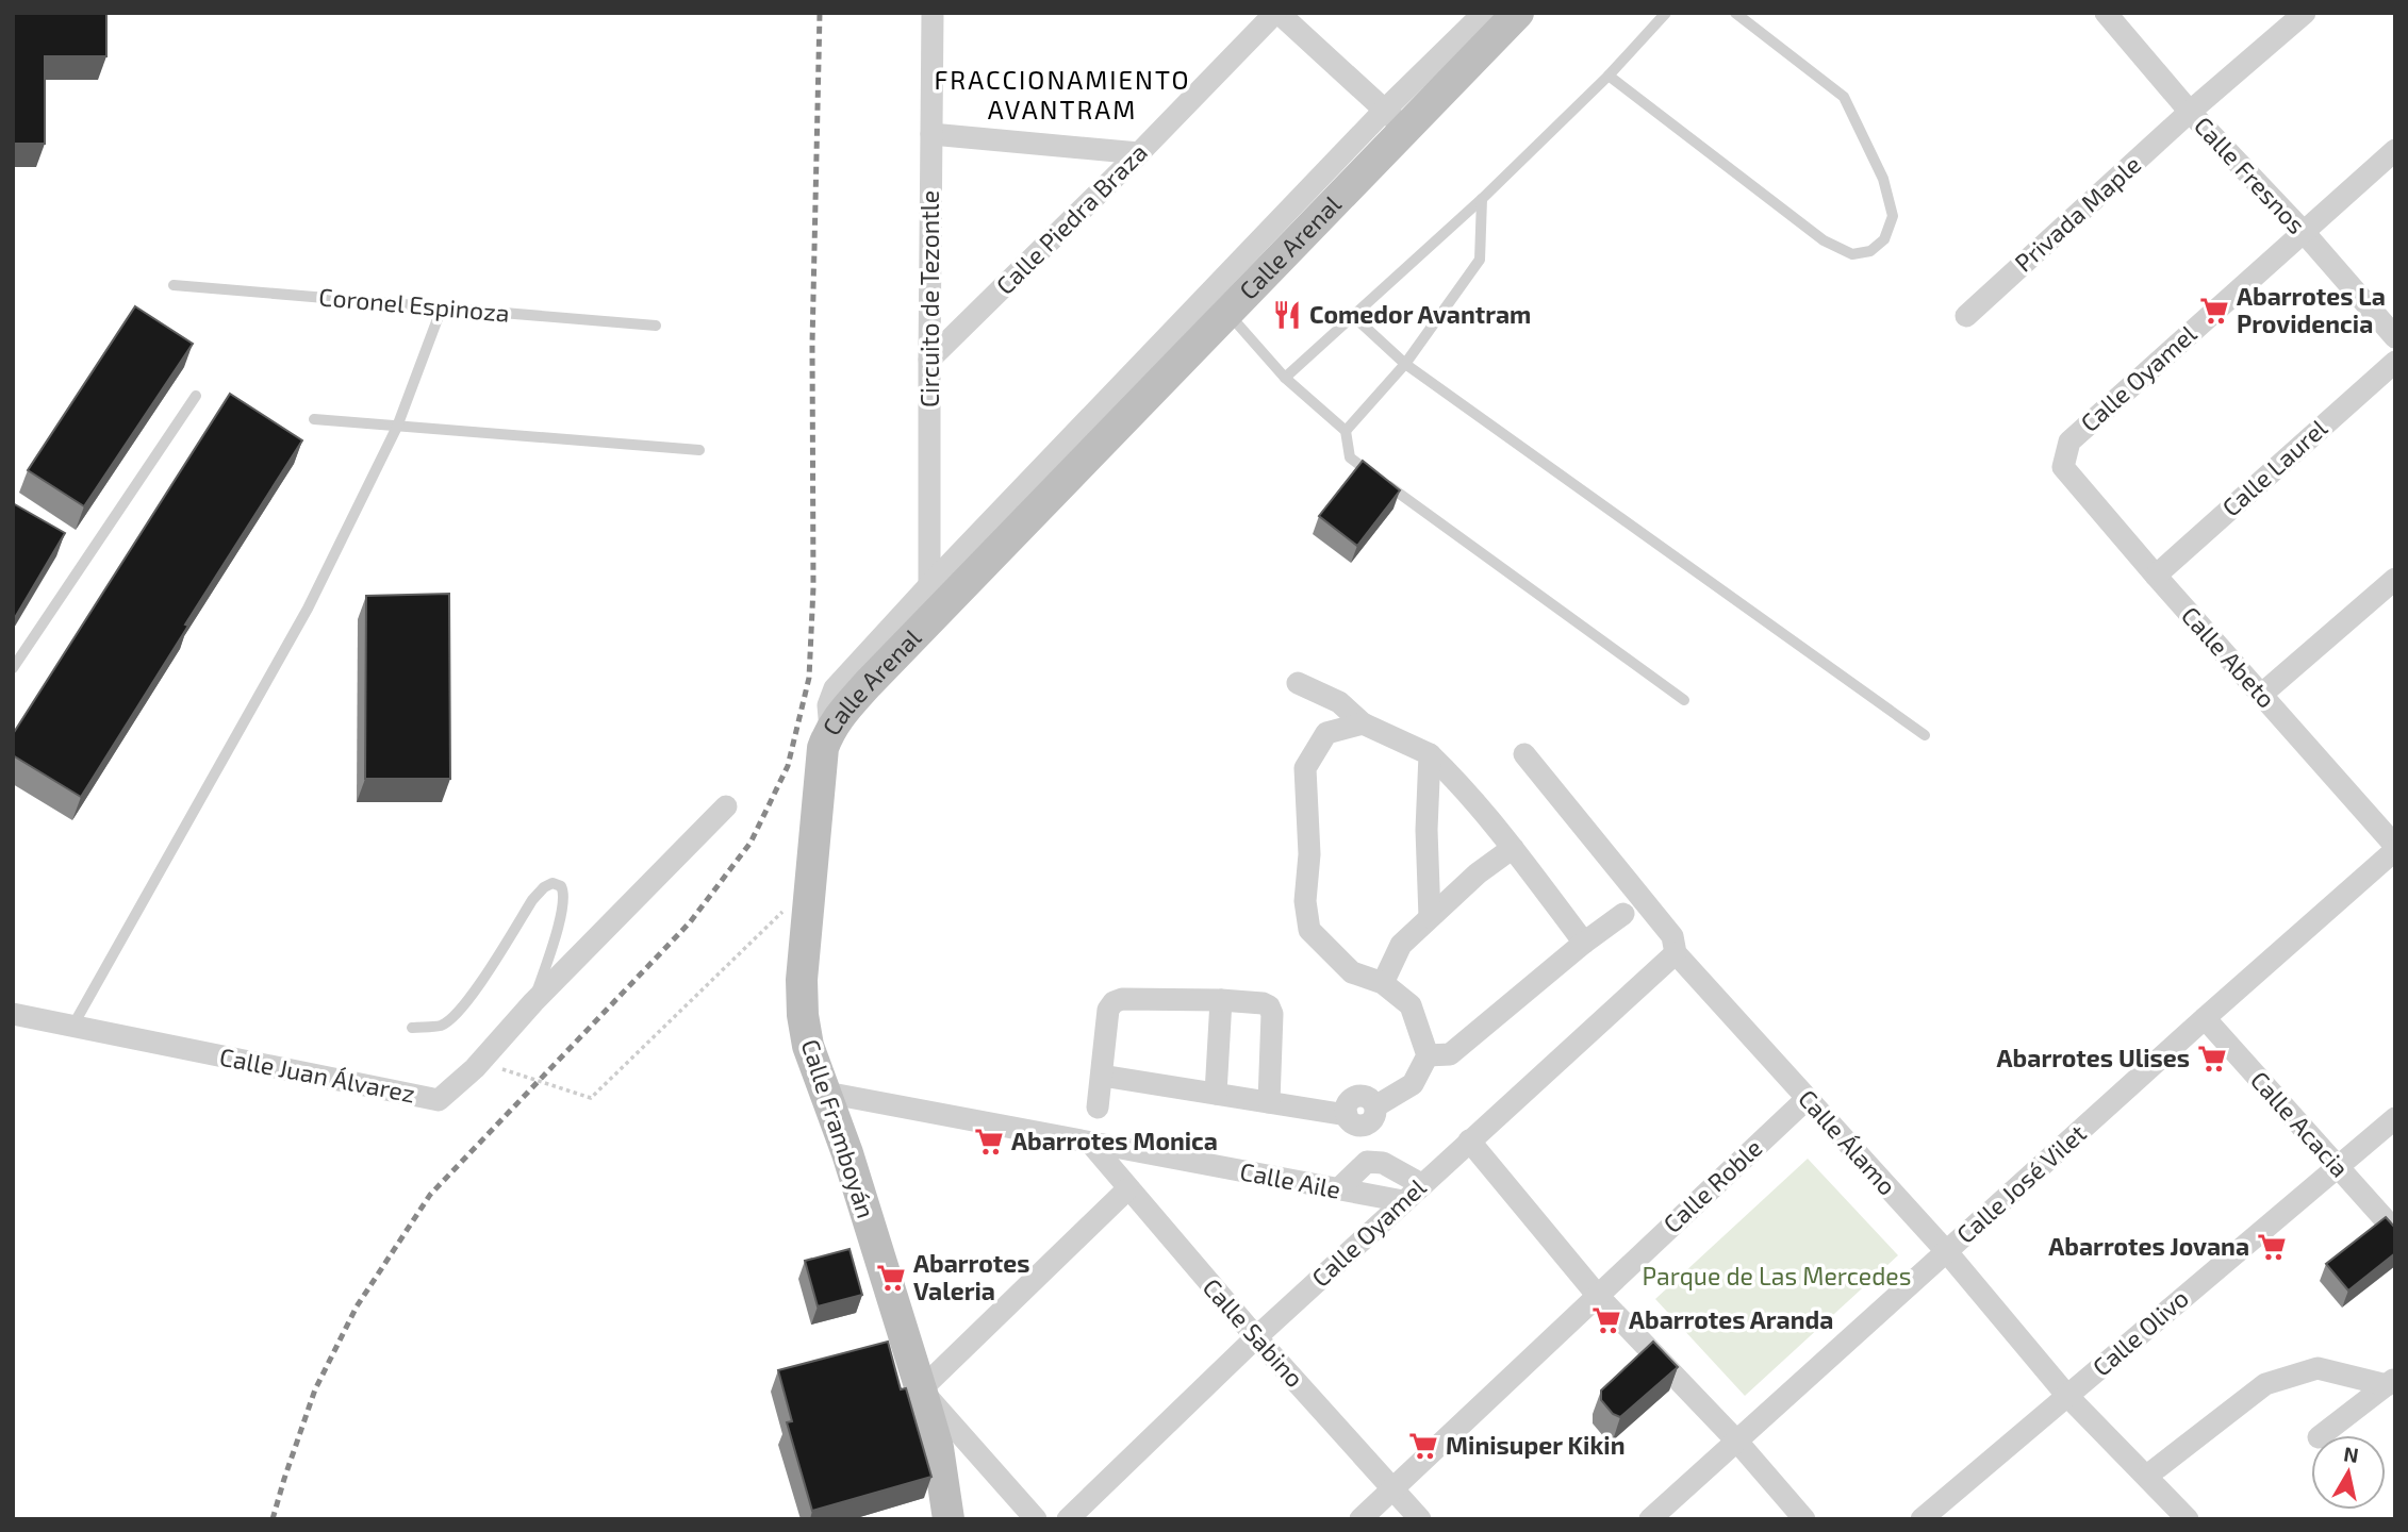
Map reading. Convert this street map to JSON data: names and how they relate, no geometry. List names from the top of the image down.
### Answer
{
  "streets": {
    "street": [
      "Calle Fresnos",
      "Privada Maple",
      "Calle Piedra Braza",
      "Calle Arenal",
      "Circuito de Tezontle",
      "Calle Oyamel",
      "Calle Laurel",
      "Calle Abeto",
      "Calle Juan Álvarez",
      "Calle Acacia",
      "Calle Framboyán",
      "Calle Álamo",
      "Calle Aile",
      "Calle José Vilet",
      "Calle Roble",
      "Calle Sabino",
      "Calle Olivo"
    ],
    "lane": ["Coronel Espinoza"]
  },
  "crossings": [
    ["Calle Fresnos", "Privada Maple"],
    ["Calle Fresnos", "Calle Oyamel"],
    ["Calle Piedra Braza", "Circuito de Tezontle"],
    ["Calle Arenal", "Circuito de Tezontle"],
    ["Calle Arenal", "Calle Framboyán"],
    ["Calle Oyamel", "Calle Abeto"],
    ["Calle Oyamel", "Calle Álamo"],
    ["Calle Oyamel", "Calle Aile"],
    ["Calle Oyamel", "Calle Sabino"],
    ["Calle Laurel", "Calle Abeto"],
    ["Calle Abeto", "Calle José Vilet"],
    ["Calle Acacia", "Calle José Vilet"],
    ["Calle Acacia", "Calle Olivo"],
    ["Calle Framboyán", "Calle Aile"],
    ["Calle Álamo", "Calle José Vilet"],
    ["Calle Álamo", "Calle Roble"],
    ["Calle Álamo", "Calle Olivo"],
    ["Calle Aile", "Calle Sabino"],
    ["Calle Roble", "Calle Sabino"]
  ],
  "districts": ["FRACCIONAMIENTO AVANTRAM"],
  "parks": ["Parque de Las Mercedes"],
  "places": {
    "supermarket": [
      "Abarrotes La Providencia",
      "Abarrotes Ulises",
      "Abarrotes Monica",
      "Abarrotes Jovana",
      "Abarrotes Valeria",
      "Abarrotes Aranda",
      "Minisuper Kikin"
    ],
    "restaurant": ["Comedor Avantram"]
  },
  "north": "top"
}
